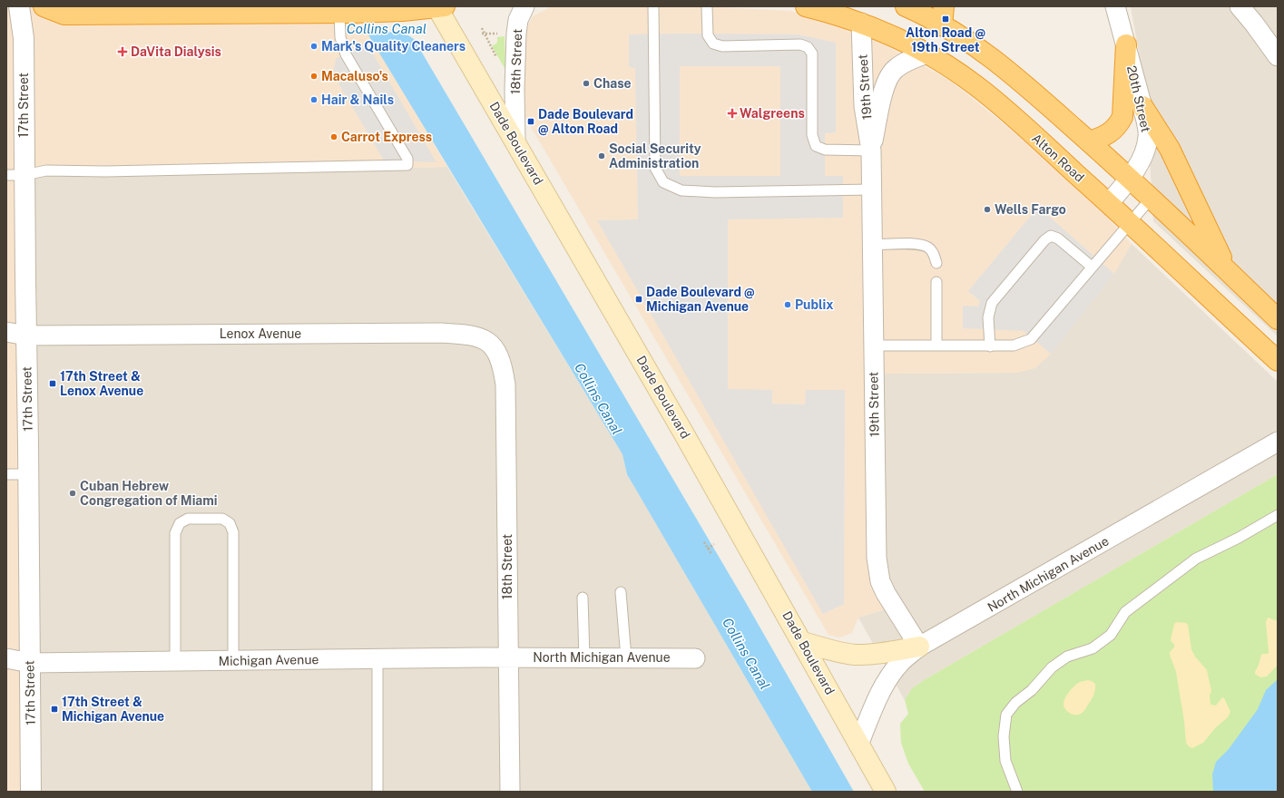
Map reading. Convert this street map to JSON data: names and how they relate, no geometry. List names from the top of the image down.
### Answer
{
  "streets": {
    "highway": ["Alton Road"],
    "main road": ["Dade Boulevard"],
    "street": [
      "18th Street",
      "19th Street",
      "20th Street",
      "17th Street",
      "Lenox Avenue",
      "North Michigan Avenue",
      "Michigan Avenue"
    ]
  },
  "crossings": [
    ["18th Street", "Dade Boulevard"],
    ["18th Street", "Lenox Avenue"],
    ["18th Street", "North Michigan Avenue"],
    ["18th Street", "Michigan Avenue"],
    ["19th Street", "Alton Road"],
    ["19th Street", "North Michigan Avenue"],
    ["20th Street", "Alton Road"],
    ["17th Street", "Lenox Avenue"],
    ["17th Street", "Michigan Avenue"],
    ["Dade Boulevard", "North Michigan Avenue"],
    ["North Michigan Avenue", "Michigan Avenue"]
  ],
  "water": ["Collins Canal"],
  "places": {
    "transit": [
      "Alton Road @ 19th Street",
      "Dade Boulevard @ Alton Road",
      "Dade Boulevard @ Michigan Avenue",
      "17th Street & Lenox Avenue",
      "17th Street & Michigan Avenue"
    ],
    "other": [
      "Mark's Quality Cleaners",
      "Macaluso's",
      "Chase",
      "Hair & Nails",
      "Carrot Express",
      "Social Security Administration",
      "Wells Fargo",
      "Publix",
      "Cuban Hebrew Congregation of Miami"
    ],
    "health": ["DaVita Dialysis", "Walgreens"]
  }
}
